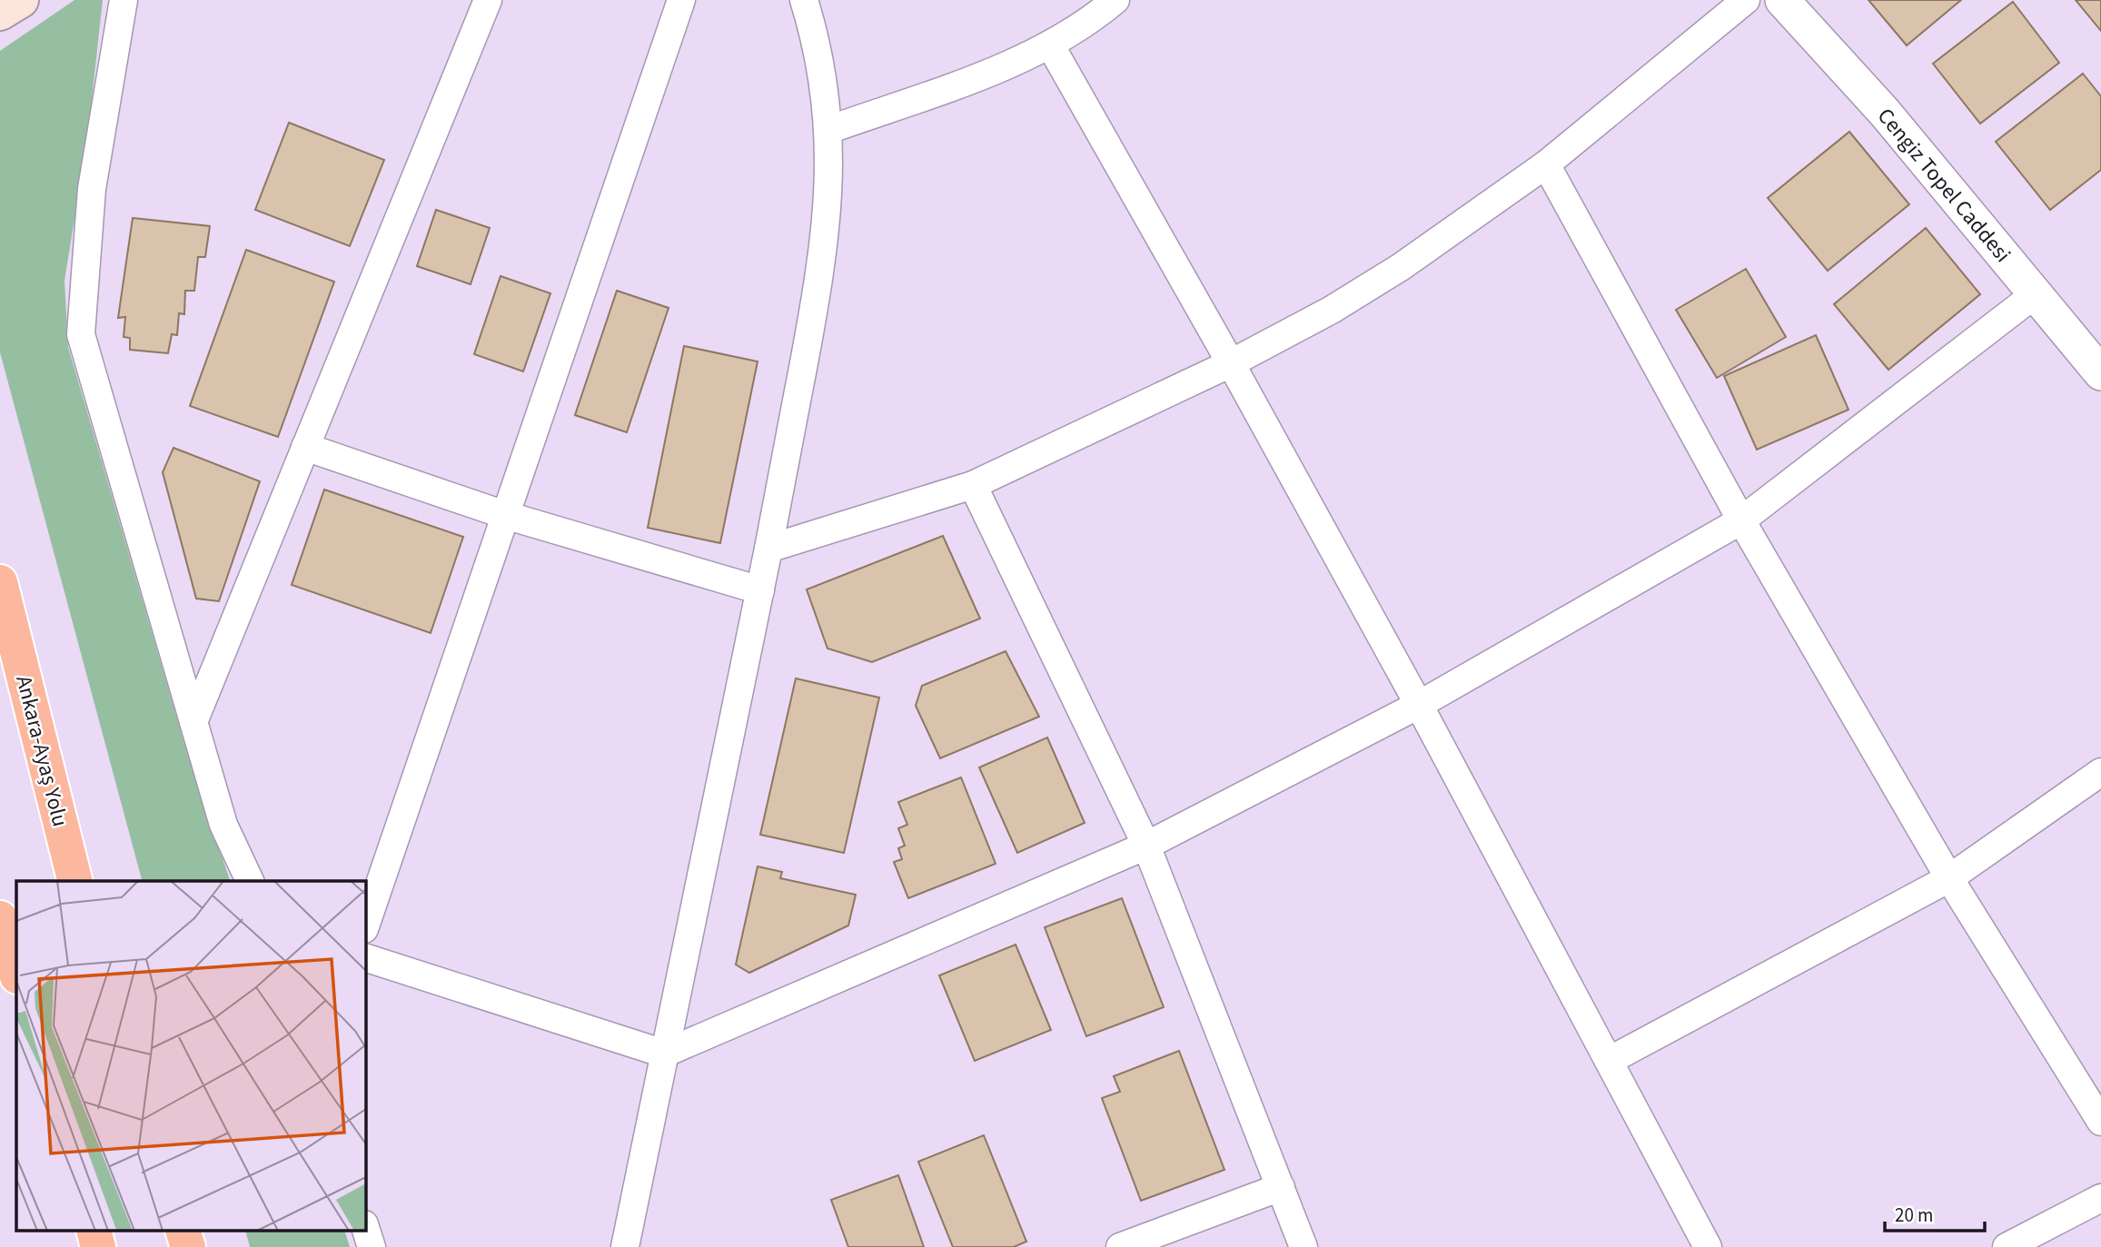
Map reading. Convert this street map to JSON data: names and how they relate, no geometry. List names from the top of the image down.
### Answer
{
  "streets": {
    "highway": ["Ankara-Ayaş Yolu"],
    "street": ["Cengiz Topel Caddesi"]
  },
  "scale_bar": "20 m"
}
